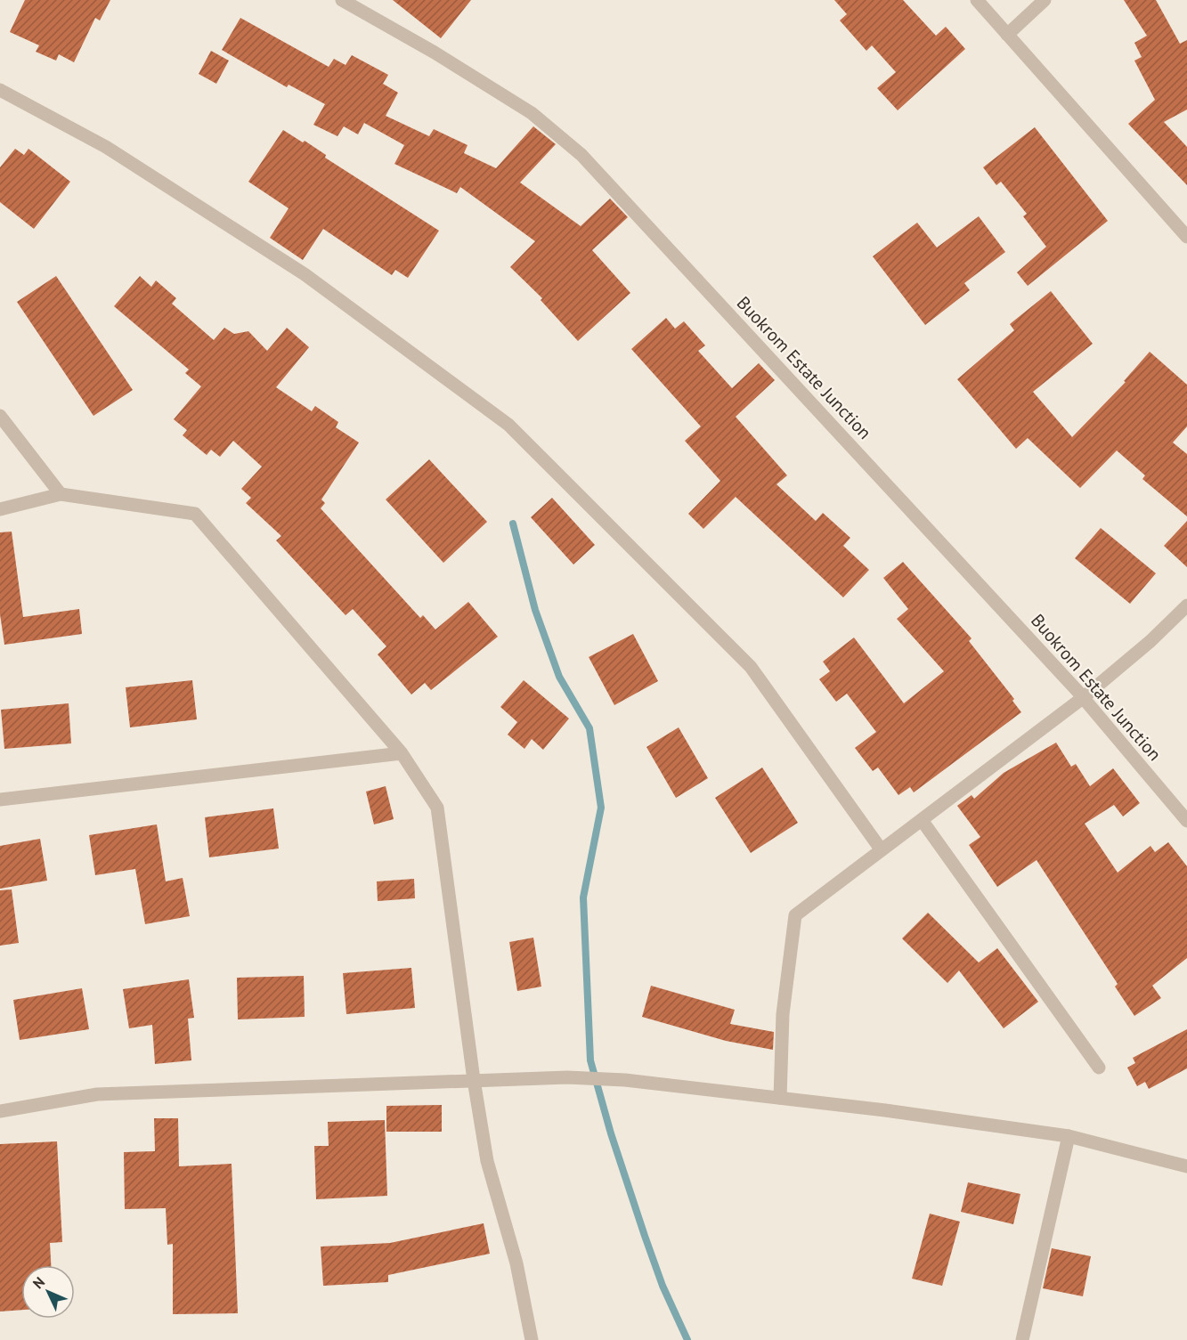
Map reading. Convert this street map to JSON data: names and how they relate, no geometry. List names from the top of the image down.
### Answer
{
  "streets": {
    "street": ["Buokrom Estate Junction"]
  },
  "north": "top left"
}
